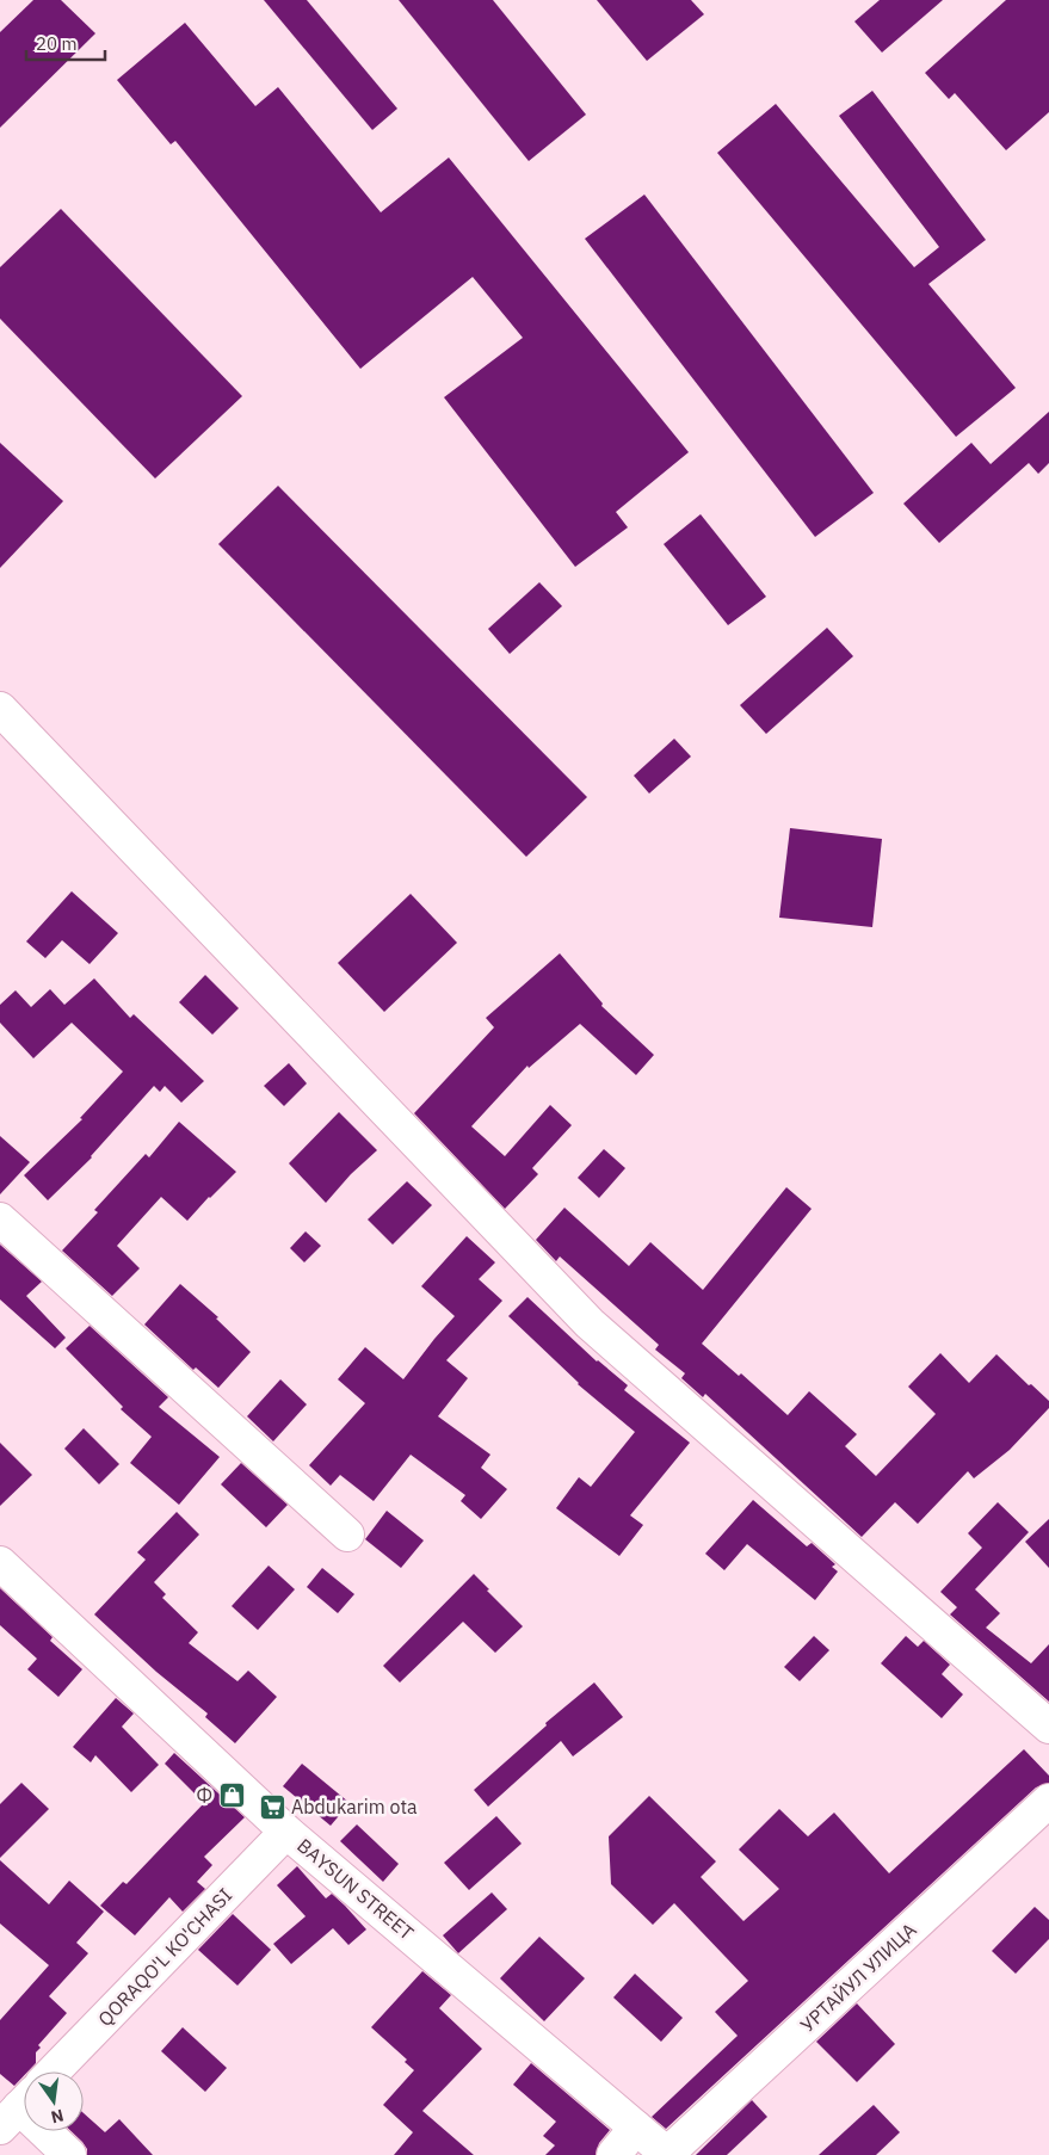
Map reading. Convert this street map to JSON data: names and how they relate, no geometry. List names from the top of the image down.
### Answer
{
  "streets": {
    "street": ["BАYSUN STREET", "QORAQO'L KO'CHASI", "УРТАЙУЛ УЛИЦА"]
  },
  "crossings": [
    ["BАYSUN STREET", "QORAQO'L KO'CHASI"],
    ["BАYSUN STREET", "УРТАЙУЛ УЛИЦА"]
  ],
  "places": {
    "shop": ["Ф"],
    "supermarket": ["Abdukarim ota"]
  },
  "scale_bar": "20 m",
  "north": "bottom"
}
